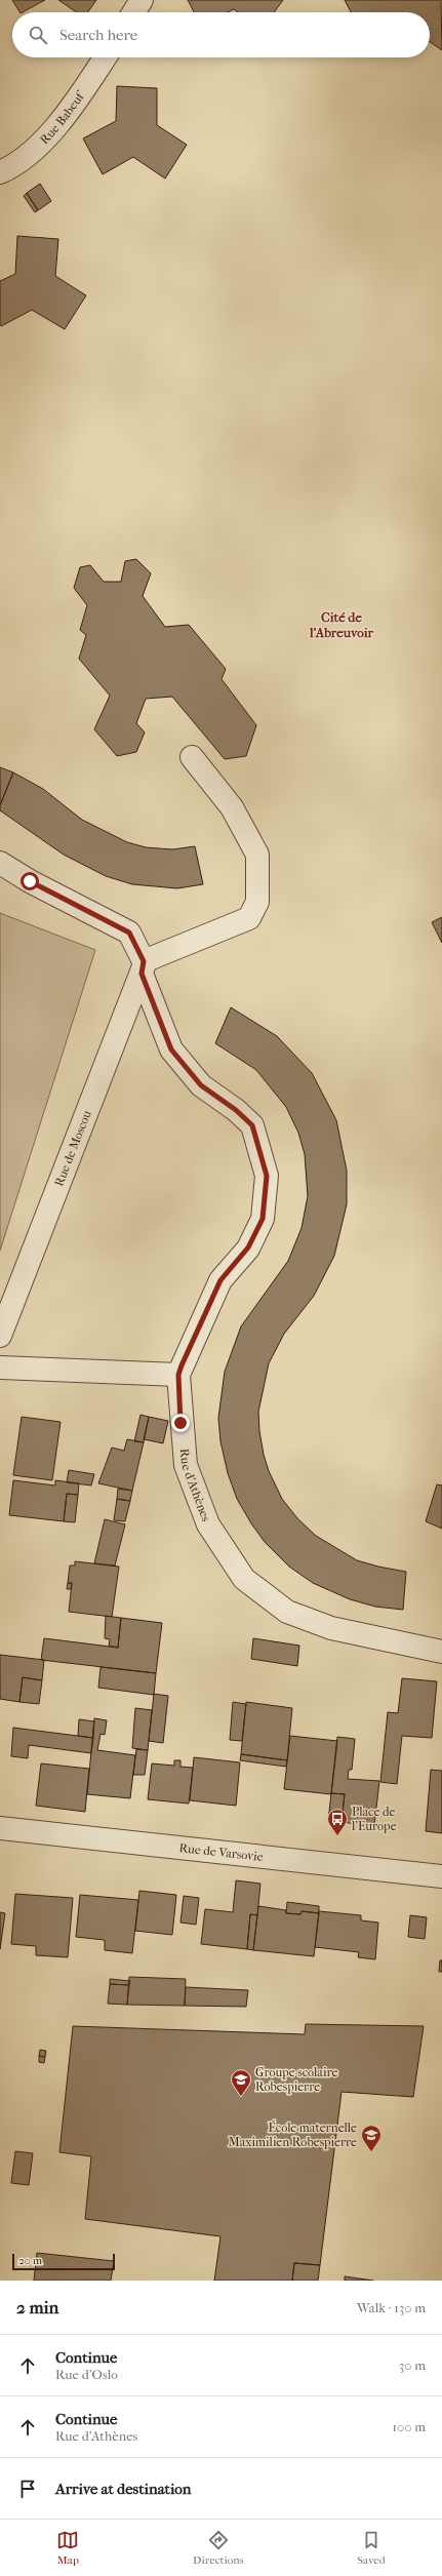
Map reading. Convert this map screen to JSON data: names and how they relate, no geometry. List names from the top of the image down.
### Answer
{
  "streets": {
    "street": [
      "Rue Babeuf",
      "Rue de Moscou",
      "Rue d'Athènes",
      "Rue de Varsovie"
    ]
  },
  "crossings": [
    ["Rue de Moscou", "Rue d'Athènes"]
  ],
  "districts": ["Cité de l'Abreuvoir"],
  "places": {
    "bus stop": ["Place de l'Europe"],
    "school or university": ["Groupe scolaire Robespierre", "École maternelle Maximilien Robespierre"]
  },
  "scale_bar": "20 m",
  "page": {
    "search": "Search here",
    "scale": "20 m",
    "heading": ["2 min", "Walk · 130 m"],
    "list": [
      ["Continue", "Rue d'Oslo", "30 m"],
      ["Continue", "Rue d'Athènes", "100 m"],
      "Arrive at destination"
    ],
    "nav": ["Map", "Directions", "Saved"]
  }
}
